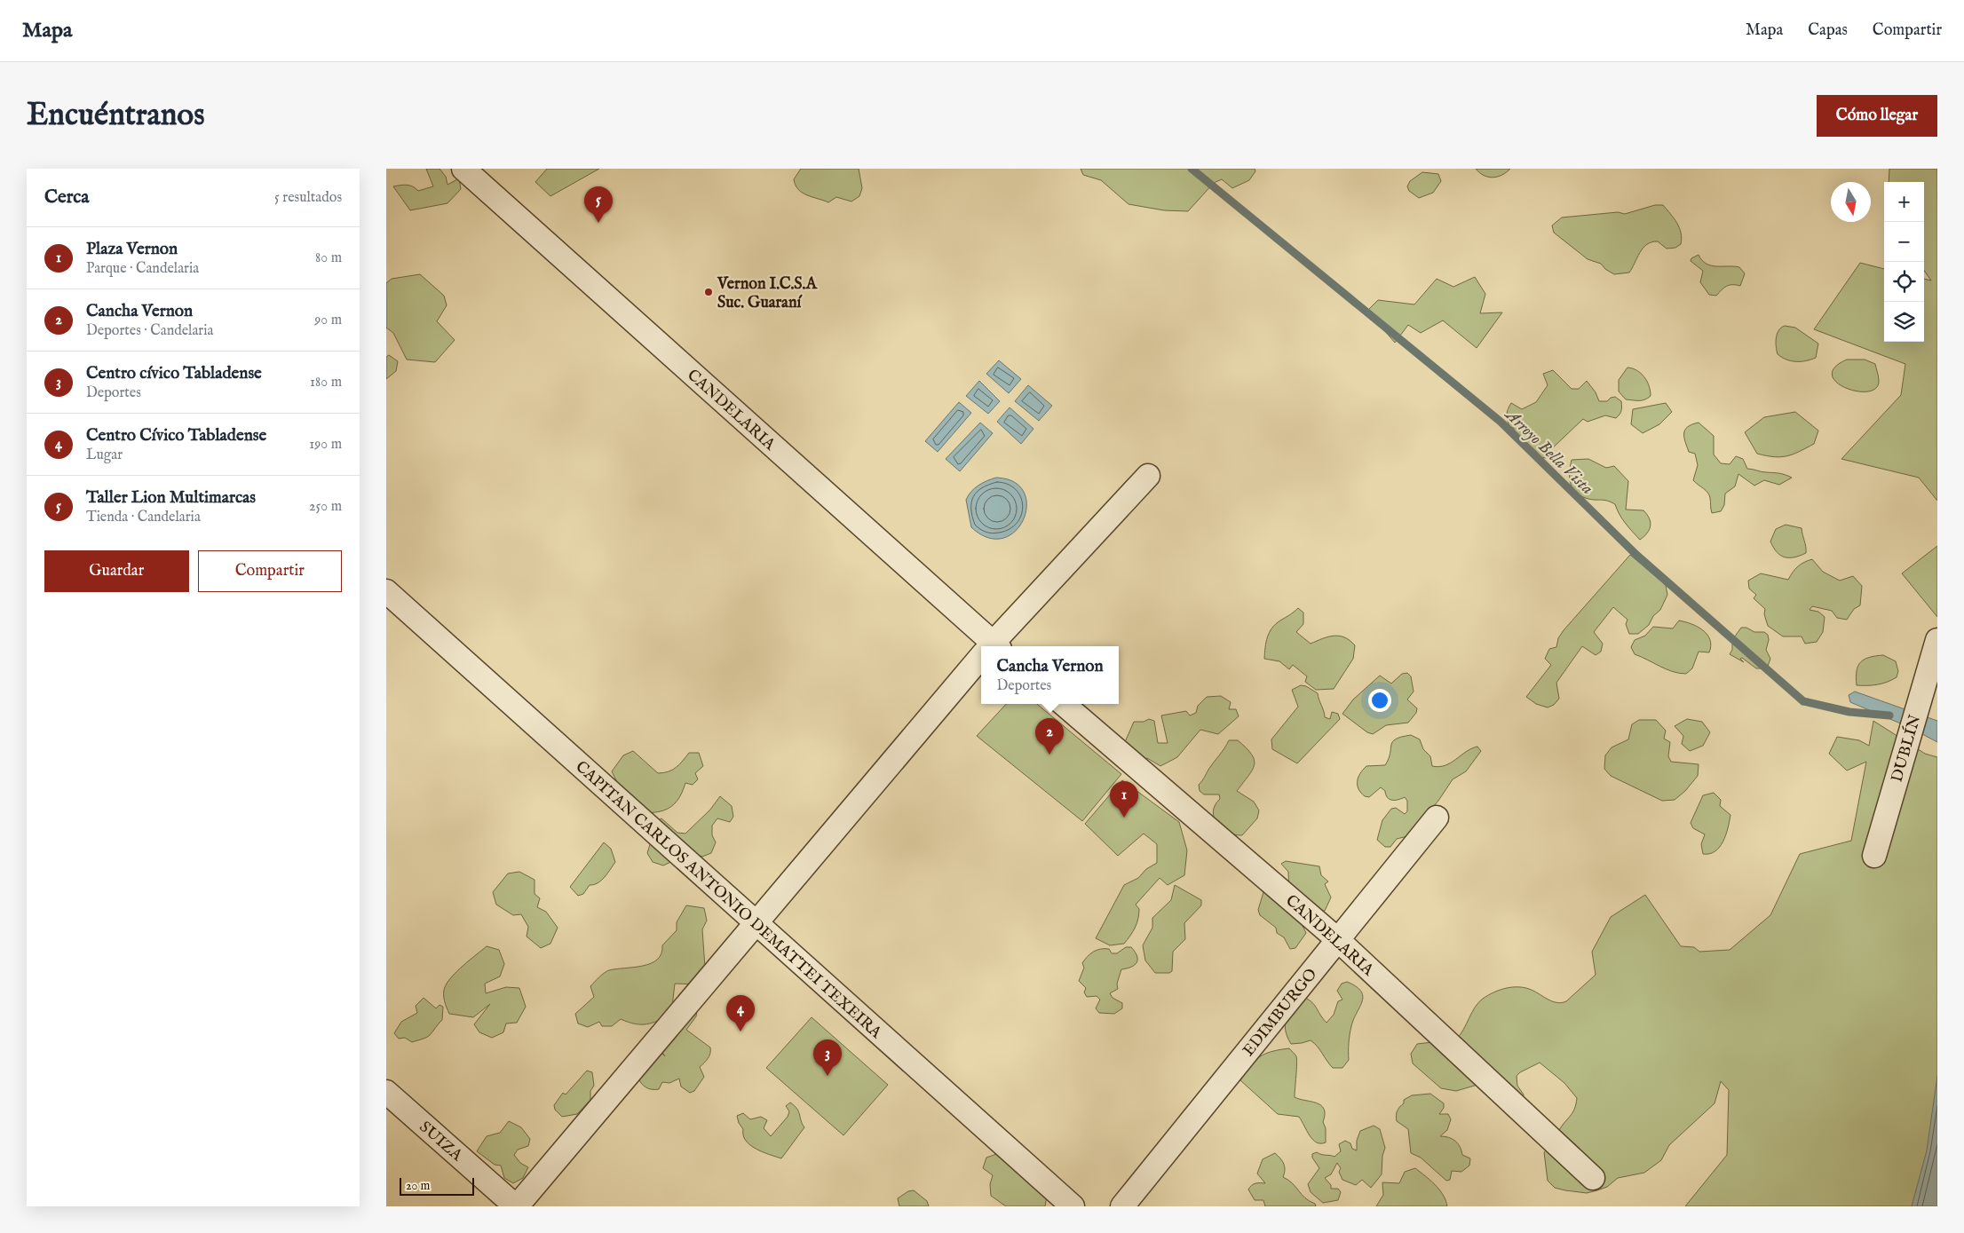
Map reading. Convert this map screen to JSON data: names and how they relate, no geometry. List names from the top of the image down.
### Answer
{
  "streets": {
    "street": [
      "CANDELARIA",
      "DUBLÍN",
      "CAPITAN CARLOS ANTONIO DEMATTEI TEXEIRA",
      "EDIMBURGO",
      "SUIZA"
    ]
  },
  "crossings": [
    ["CANDELARIA", "EDIMBURGO"]
  ],
  "water": ["Arroyo Bella Vista"],
  "places": ["Vernon I.C.S.A Suc. Guaraní"],
  "scale_bar": "20 m",
  "north": "bottom",
  "page": {
    "header": "Mapa",
    "nav": ["Mapa", "Capas", "Compartir"],
    "buttons": [
      "Cómo llegar",
      ["Guardar", "Compartir"]
    ],
    "title": "Encuéntranos",
    "heading": ["Cerca", "5 resultados"],
    "map_buttons": ["+", "−"],
    "pins": [
      "5",
      "2",
      "1",
      "4",
      "3"
    ],
    "list": [
      {
        "mark": "1",
        "name": "Plaza Vernon",
        "note": "Parque · Candelaria",
        "value": "80 m"
      },
      {
        "mark": "2",
        "name": "Cancha Vernon",
        "note": "Deportes · Candelaria",
        "value": "90 m"
      },
      {
        "mark": "3",
        "name": "Centro cívico Tabladense",
        "note": "Deportes",
        "value": "180 m"
      },
      {
        "mark": "4",
        "name": "Centro Cívico Tabladense",
        "note": "Lugar",
        "value": "190 m"
      },
      {
        "mark": "5",
        "name": "Taller Lion Multimarcas",
        "note": "Tienda · Candelaria",
        "value": "250 m"
      }
    ],
    "popup": ["Cancha Vernon", "Deportes"],
    "scale": "20 m"
  }
}
